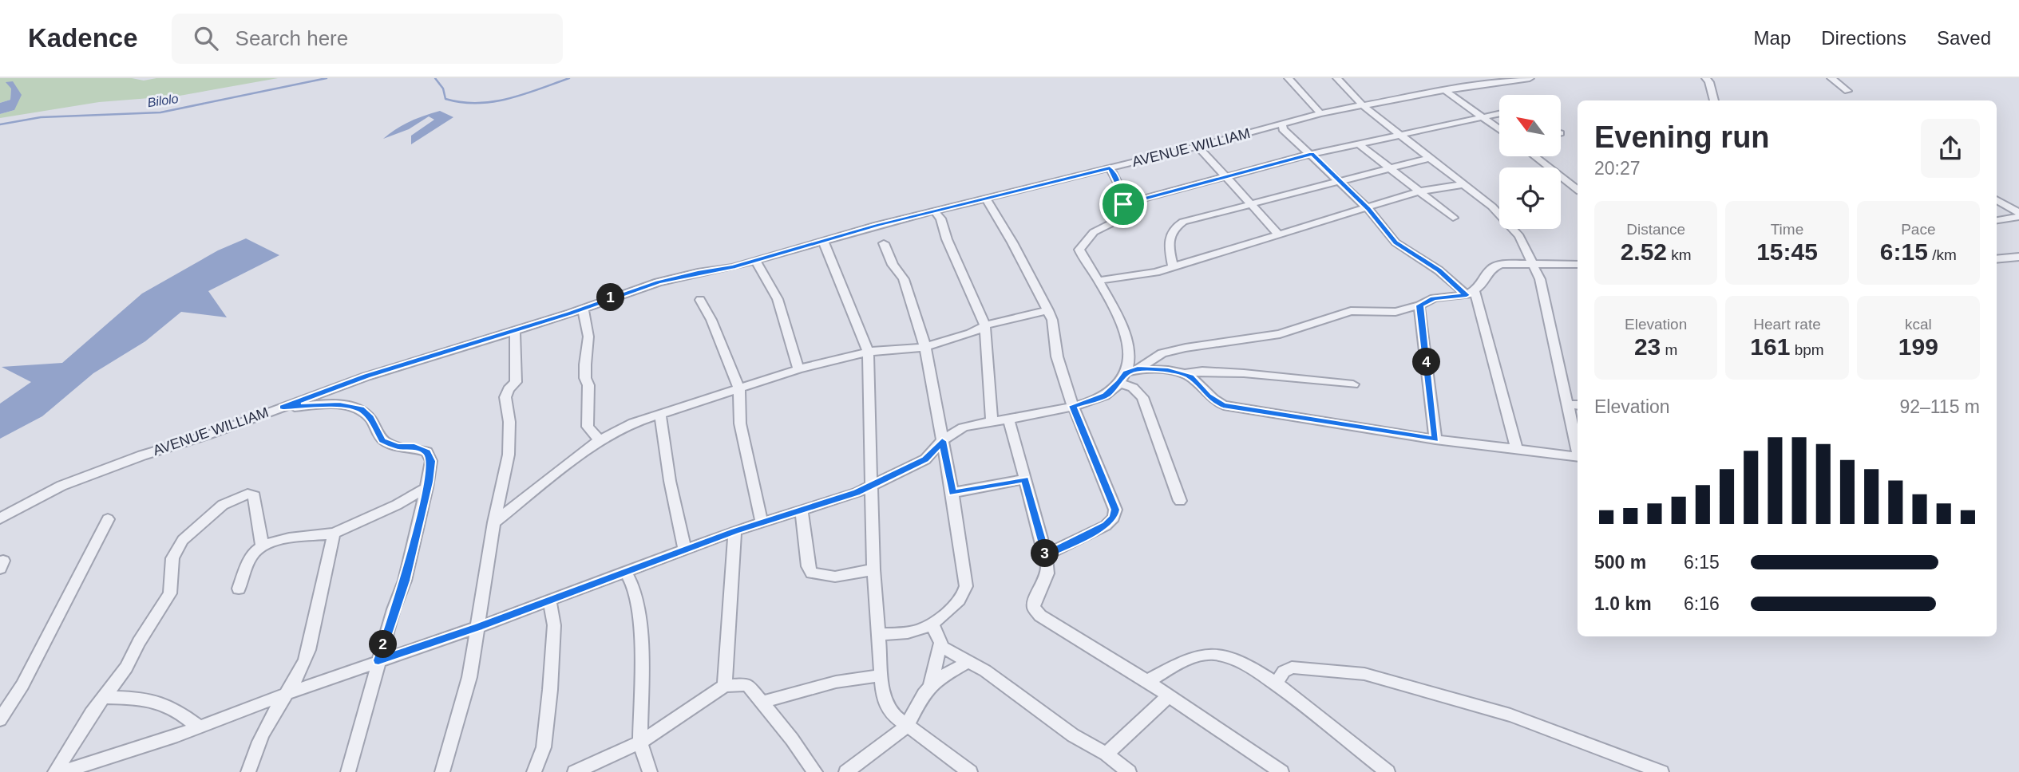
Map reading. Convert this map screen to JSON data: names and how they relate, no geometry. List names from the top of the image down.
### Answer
{
  "streets": {
    "street": ["AVENUE WILLIAM"]
  },
  "water": ["Bilolo"],
  "north": "top left",
  "page": {
    "header": "Kadence",
    "search": "Search here",
    "nav": ["Map", "Directions", "Saved"],
    "heading": ["Evening run", "20:27"],
    "stats": [
      ["Distance", "2.52 km"],
      ["Time", "15:45"],
      ["Pace", "6:15 /km"],
      ["Elevation", "23 m"],
      ["Heart rate", "161 bpm"],
      ["kcal", "199"]
    ],
    "pins": [
      "1",
      "4",
      "3",
      "2"
    ],
    "chart": ["Elevation", "92–115 m"],
    "list": [
      {
        "name": "500 m",
        "note": "6:15"
      },
      {
        "name": "1.0 km",
        "note": "6:16"
      }
    ]
  }
}
